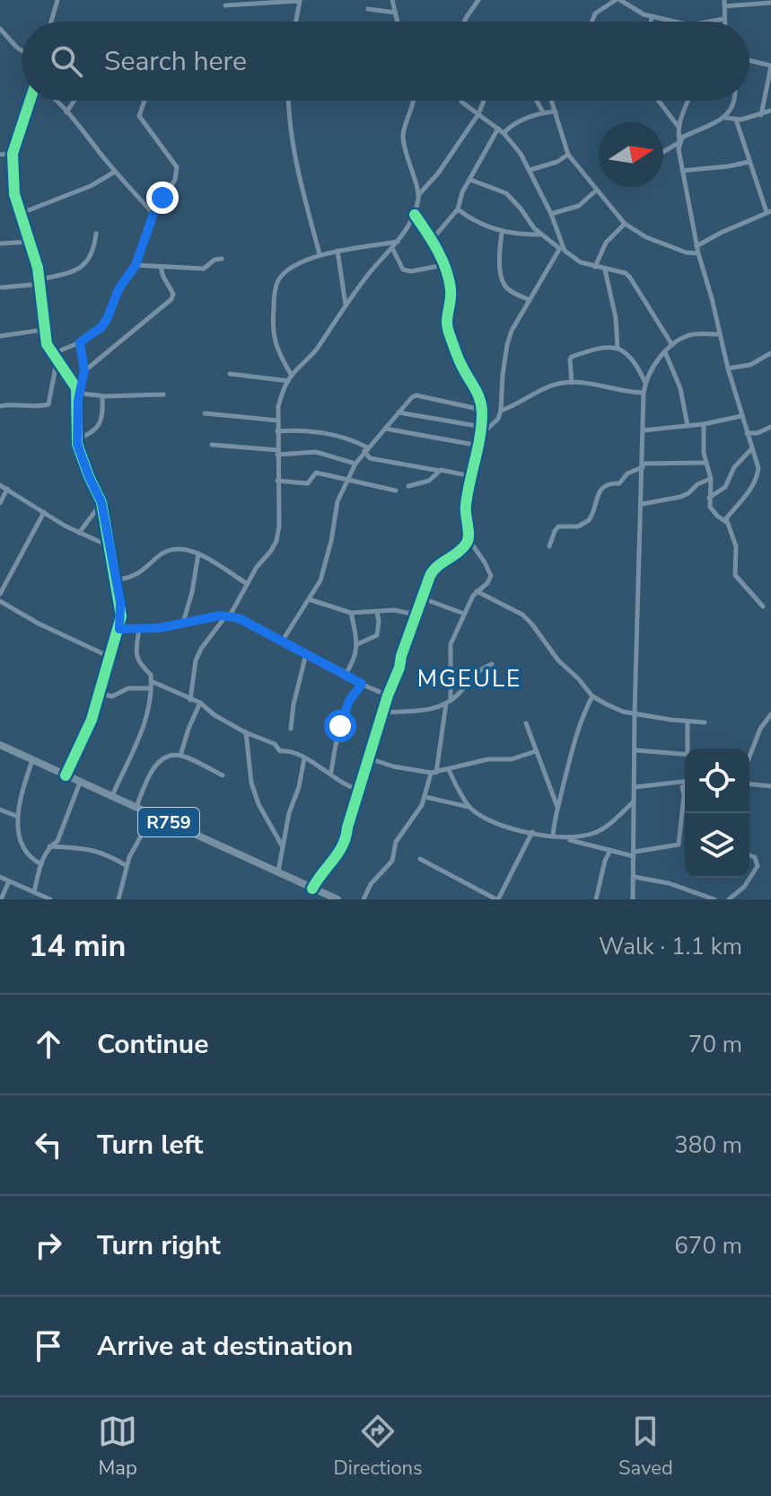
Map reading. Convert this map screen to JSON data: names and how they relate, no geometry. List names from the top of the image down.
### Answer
{
  "streets": {
    "main road": ["R759"]
  },
  "districts": ["MGEULE"],
  "north": "right",
  "page": {
    "search": "Search here",
    "heading": ["14 min", "Walk · 1.1 km"],
    "list": [
      ["Continue", "70 m"],
      ["Turn left", "380 m"],
      ["Turn right", "670 m"],
      "Arrive at destination"
    ],
    "nav": ["Map", "Directions", "Saved"]
  }
}
